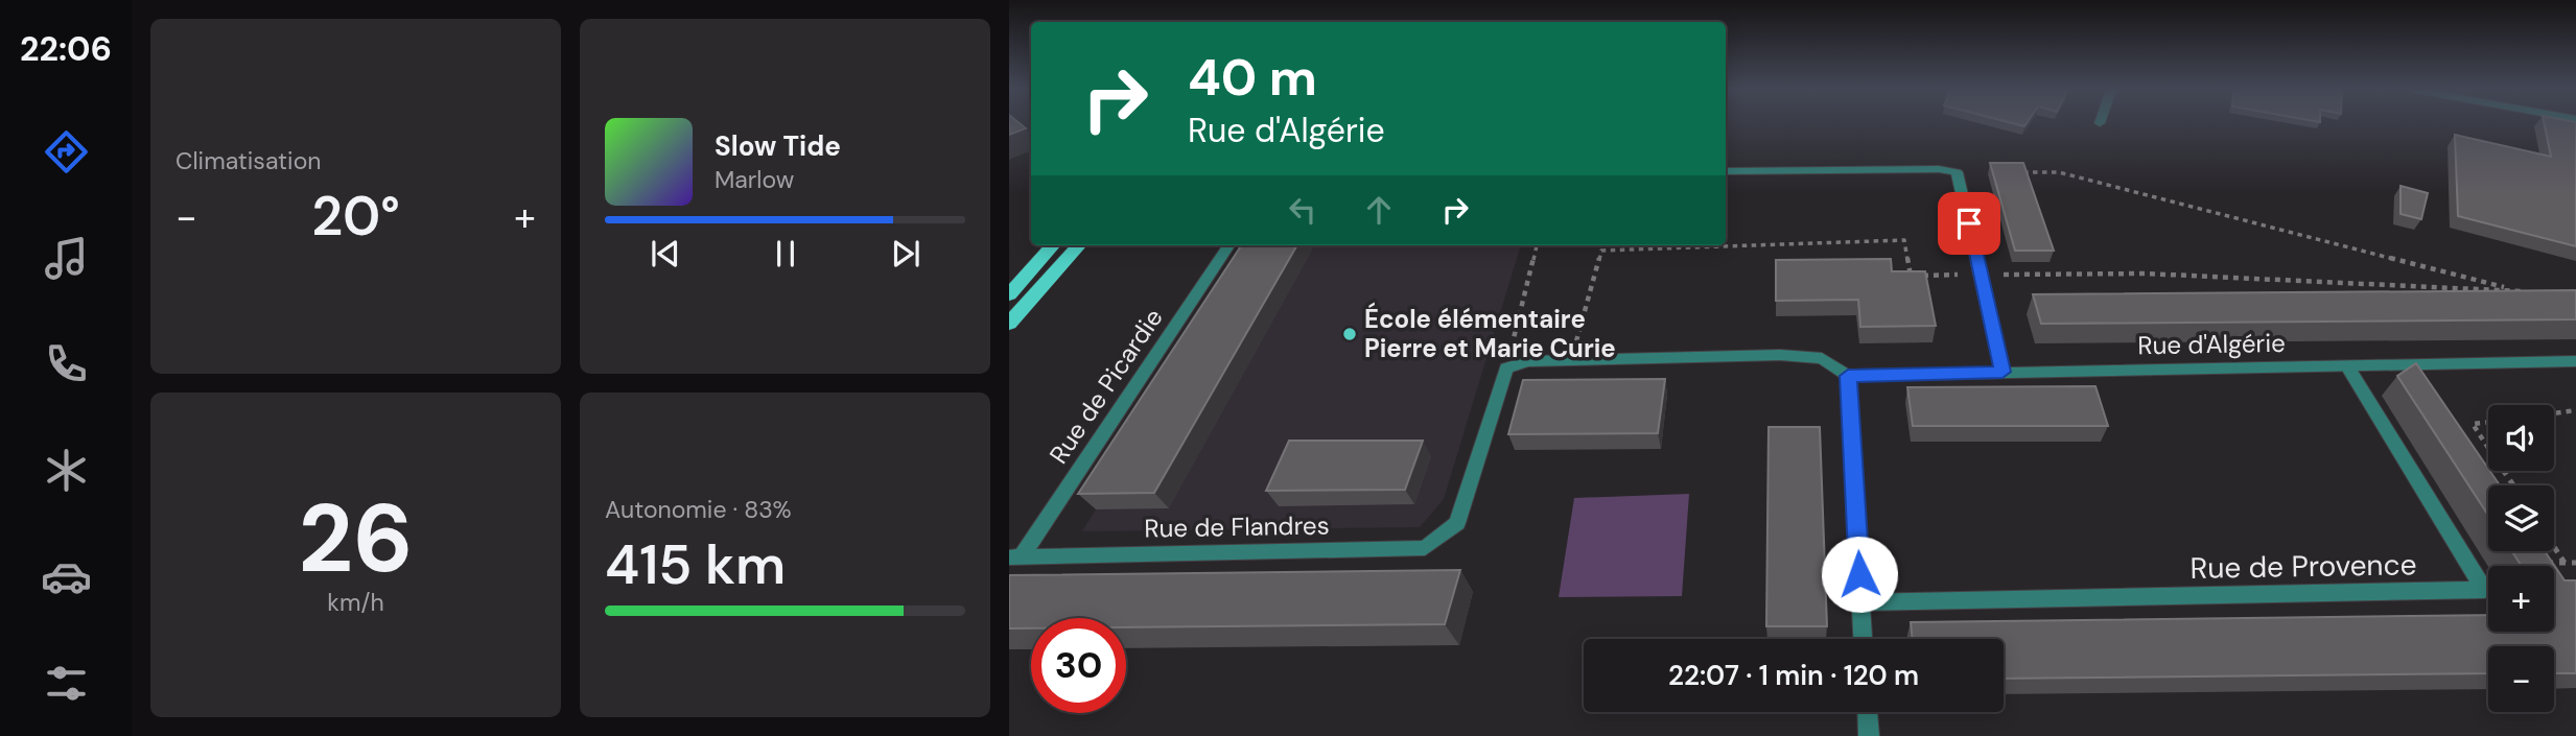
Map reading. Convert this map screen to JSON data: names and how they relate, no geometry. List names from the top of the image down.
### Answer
{
  "streets": {
    "street": [
      "Rue d'Algérie",
      "Rue de Picardie",
      "Rue de Flandres",
      "Rue de Provence"
    ]
  },
  "crossings": [
    ["Rue d'Algérie", "Rue de Provence"],
    ["Rue de Picardie", "Rue de Flandres"]
  ],
  "places": ["École élémentaire Pierre et Marie Curie"],
  "page": {
    "tabs": "22:06",
    "tile": [
      "Climatisation",
      ["26", "km/h"],
      ["Autonomie · 83%", "415 km"]
    ],
    "turn": ["40 m", "Rue d'Algérie"],
    "song": ["Slow Tide", "Marlow"],
    "heat": ["−", "20°", "+"],
    "map_buttons": ["+", "−"],
    "limit": "30",
    "trip": "22:07 · 1 min · 120 m"
  }
}
